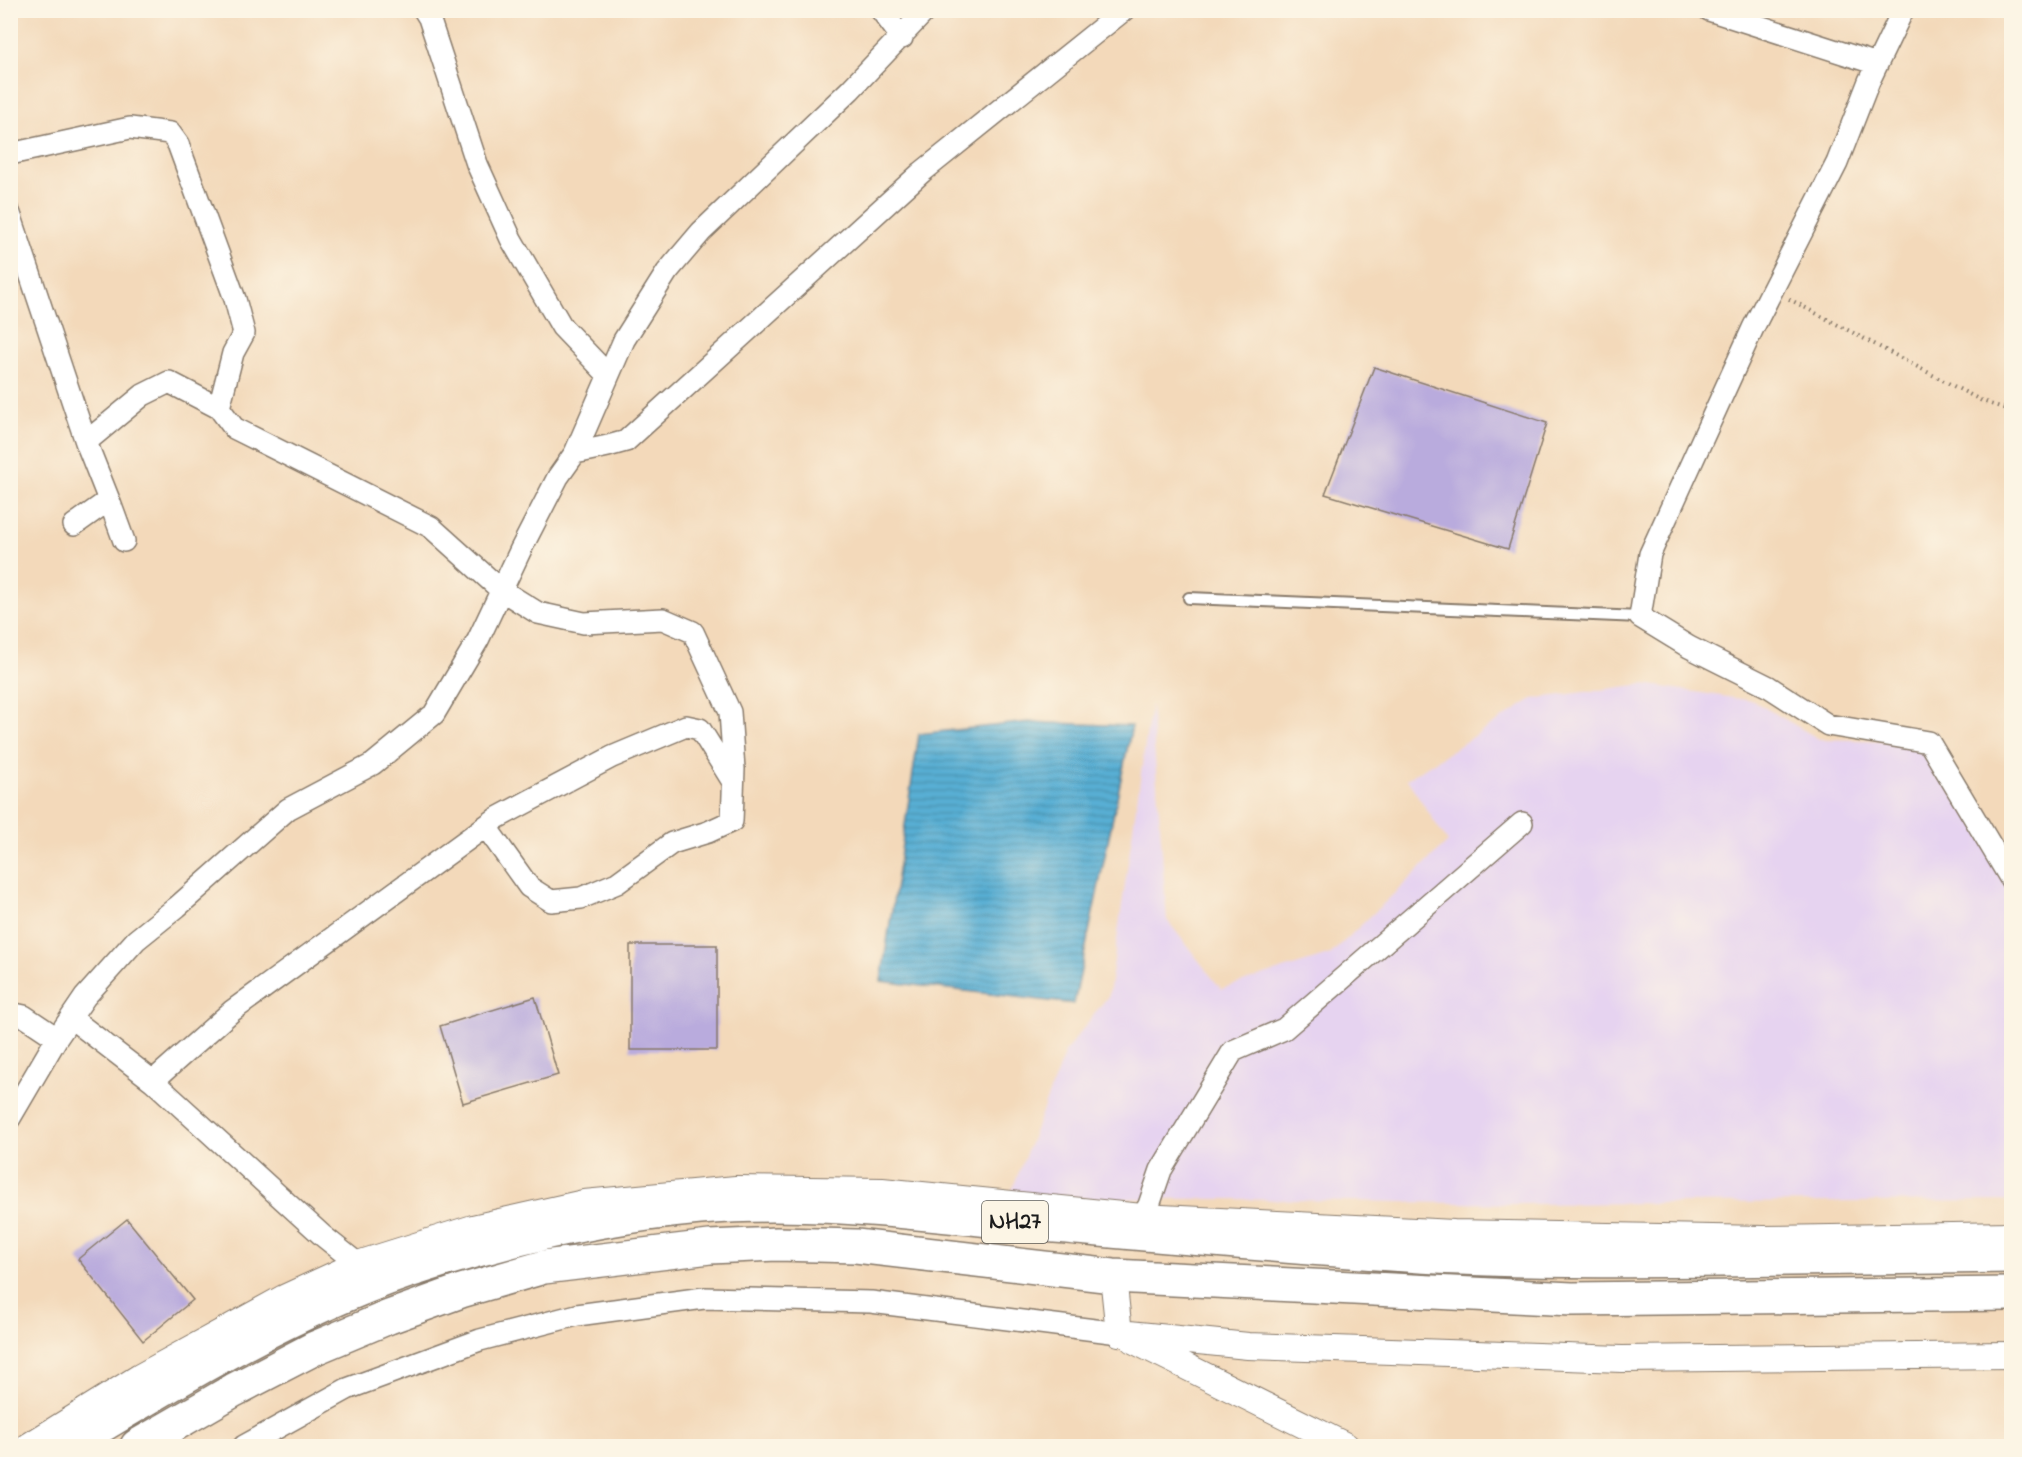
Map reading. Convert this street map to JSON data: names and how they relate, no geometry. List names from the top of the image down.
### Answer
{
  "streets": {
    "highway": ["NH27"]
  }
}
